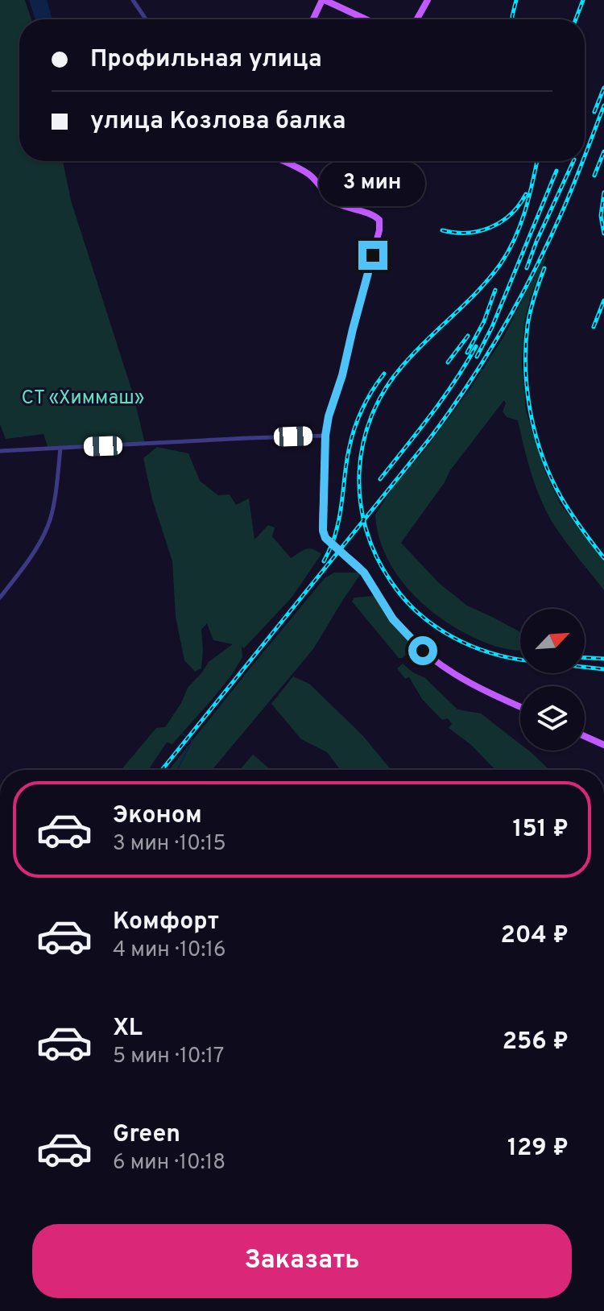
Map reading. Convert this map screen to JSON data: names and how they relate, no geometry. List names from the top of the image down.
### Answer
{
  "parks": ["СТ «Химмаш»"],
  "north": "top right",
  "page": {
    "banner": ["Профильная улица", "улица Козлова балка"],
    "bubble": "3 мин",
    "list": [
      {
        "name": "Эконом",
        "note": "3 мин · 10:15",
        "value": "151 ₽"
      },
      {
        "name": "Комфорт",
        "note": "4 мин · 10:16",
        "value": "204 ₽"
      },
      {
        "name": "XL",
        "note": "5 мин · 10:17",
        "value": "256 ₽"
      },
      {
        "name": "Green",
        "note": "6 мин · 10:18",
        "value": "129 ₽"
      }
    ],
    "buttons": "Заказать"
  }
}
